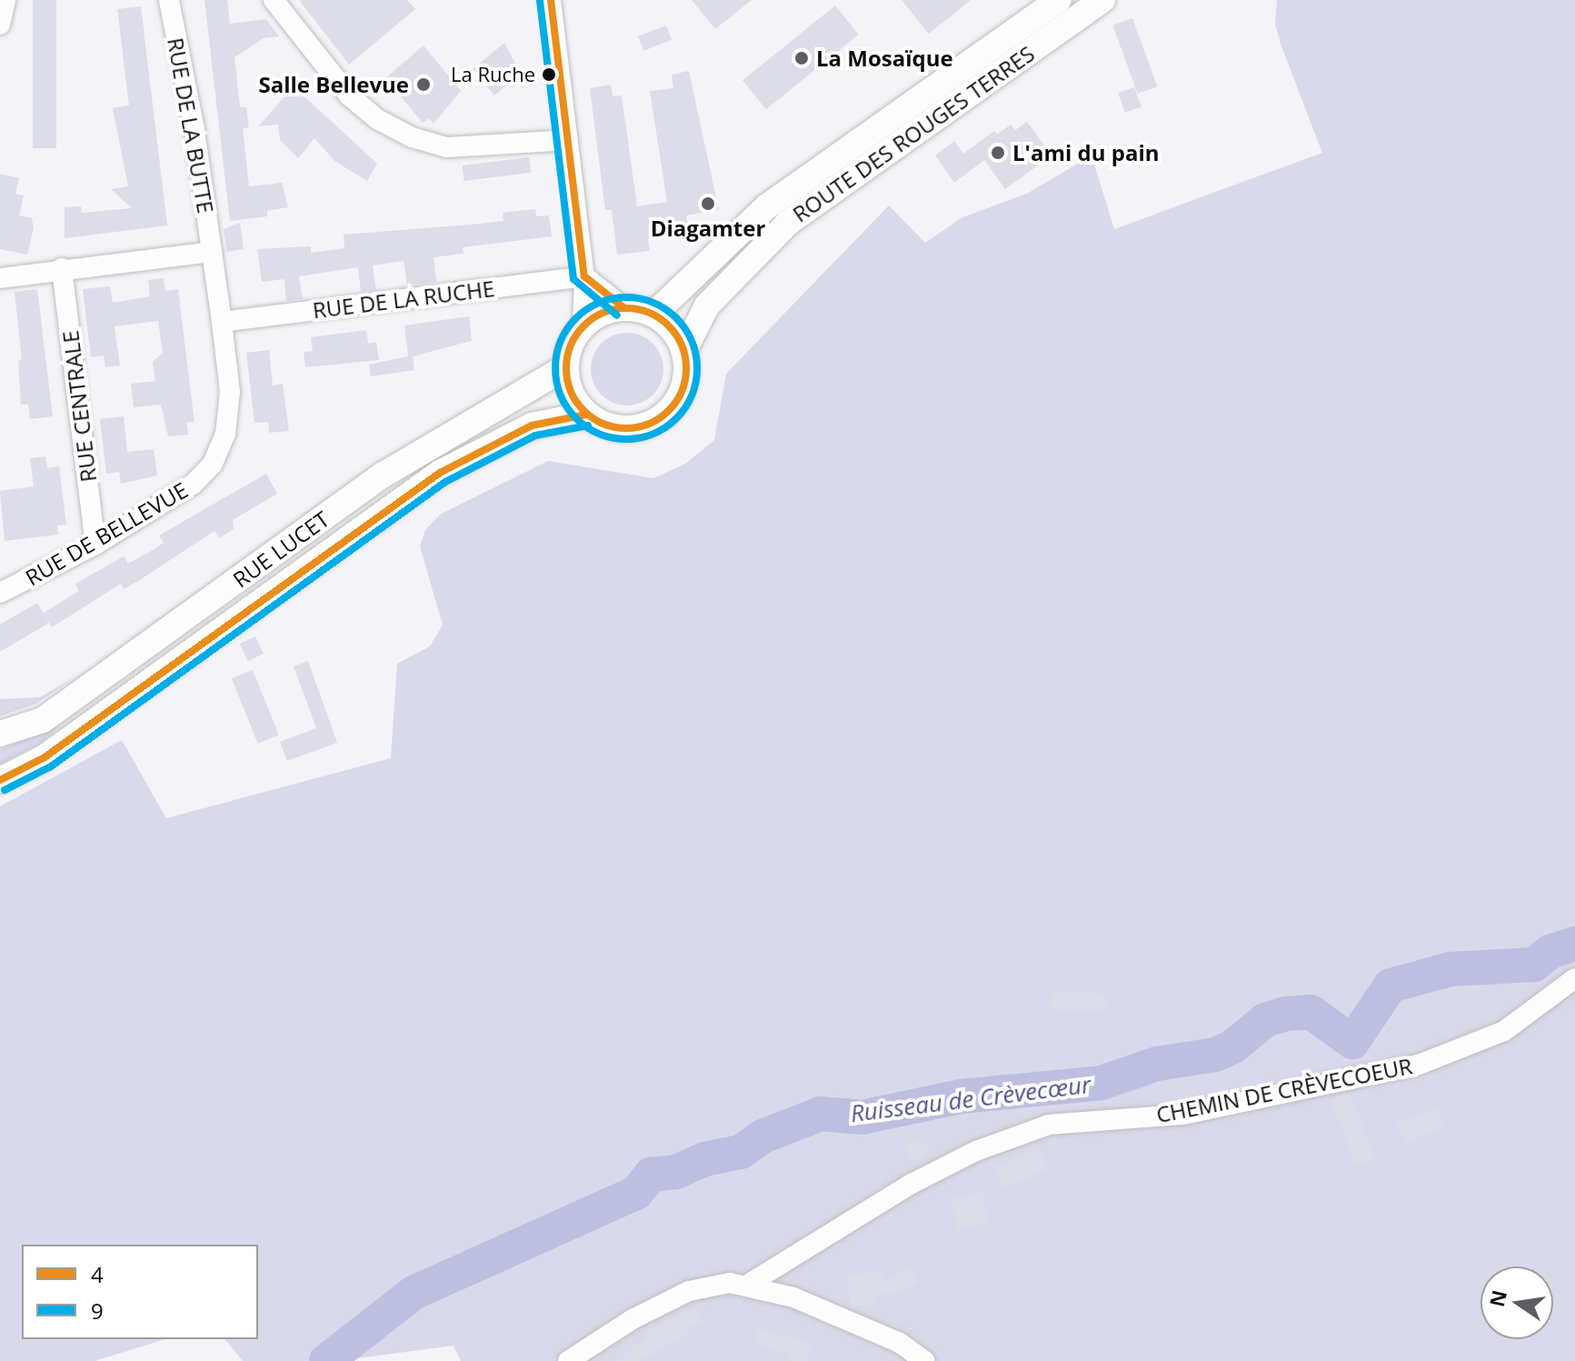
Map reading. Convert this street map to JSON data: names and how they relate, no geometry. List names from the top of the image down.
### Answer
{
  "streets": {
    "main road": ["ROUTE DES ROUGES TERRES", "RUE LUCET"],
    "street": [
      "RUE DE LA BUTTE",
      "RUE DE LA RUCHE",
      "RUE CENTRALE",
      "RUE DE BELLEVUE",
      "CHEMIN DE CRÈVECOEUR"
    ]
  },
  "crossings": [
    ["RUE DE LA BUTTE", "RUE DE BELLEVUE"],
    ["ROUTE DES ROUGES TERRES", "RUE LUCET"],
    ["RUE DE LA RUCHE", "RUE DE BELLEVUE"],
    ["RUE CENTRALE", "RUE DE BELLEVUE"]
  ],
  "water": ["Ruisseau de Crèvecœur"],
  "places": [
    "La Mosaïque",
    "La Ruche",
    "Salle Bellevue",
    "L'ami du pain",
    "Diagamter"
  ],
  "lines": ["transit line 4", "transit line 9"],
  "legend": ["4", "9"],
  "north": "left"
}
